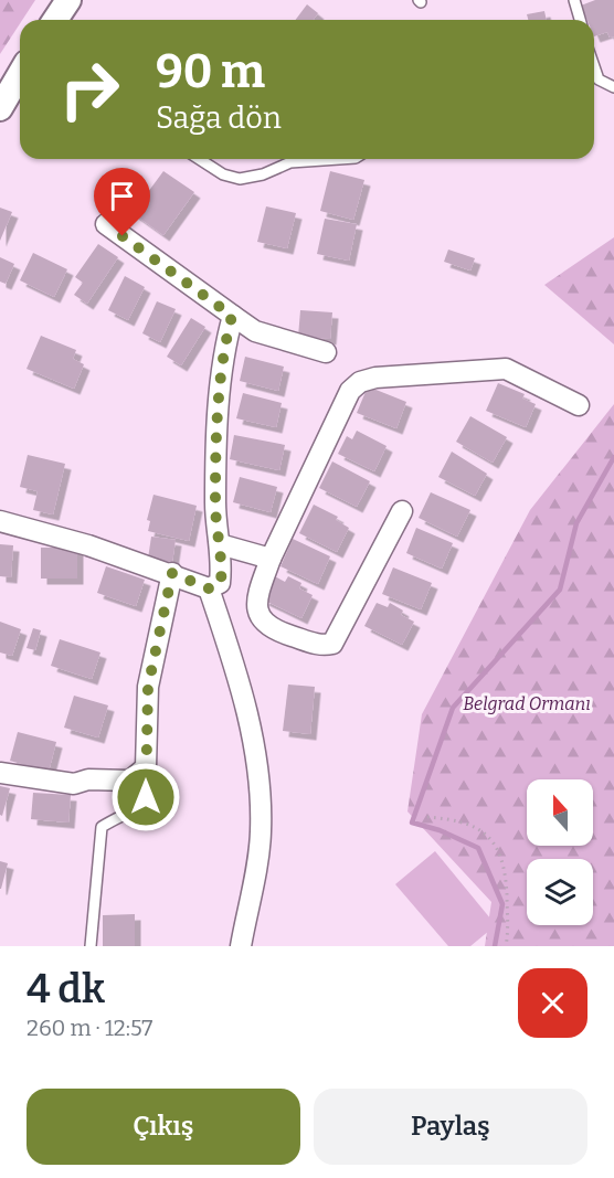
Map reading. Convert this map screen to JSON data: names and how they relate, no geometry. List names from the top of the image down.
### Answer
{
  "parks": ["Belgrad Ormanı"],
  "north": "top",
  "page": {
    "turn": ["90 m", "Sağa dön"],
    "heading": ["4 dk", "260 m · 12:57"],
    "buttons": ["Çıkış", "Paylaş"]
  }
}
